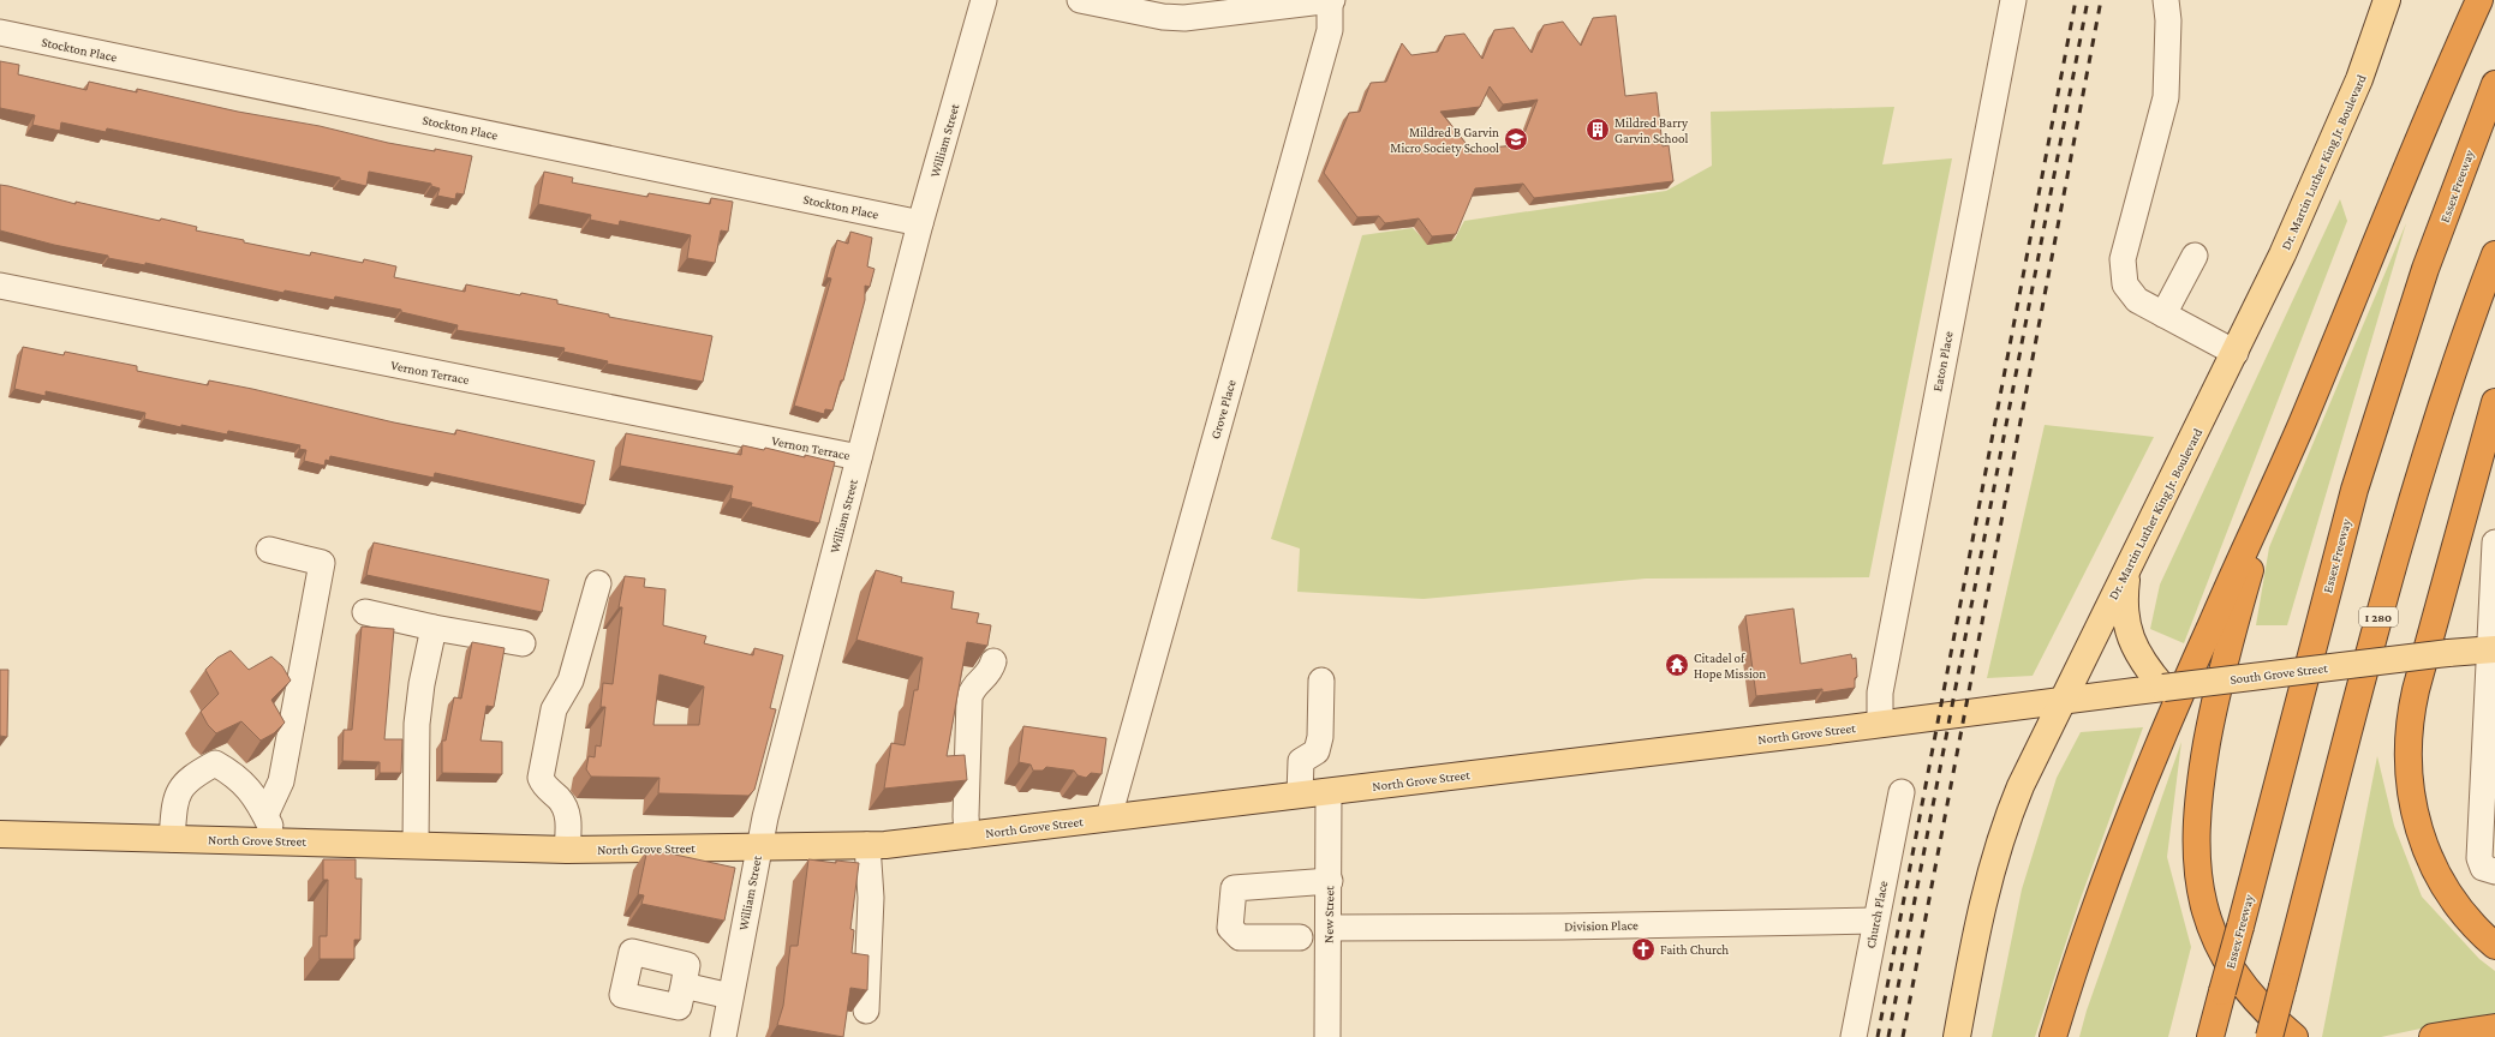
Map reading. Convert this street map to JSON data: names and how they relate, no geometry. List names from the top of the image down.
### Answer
{
  "streets": {
    "highway": ["Essex Freeway", "I 280"],
    "main road": ["Dr. Martin Luther King Jr. Boulevard", "South Grove Street", "North Grove Street"],
    "street": [
      "Stockton Place",
      "William Street",
      "Eaton Place",
      "Vernon Terrace",
      "Grove Place",
      "New Street",
      "Church Place",
      "Division Place"
    ]
  },
  "crossings": [
    ["Stockton Place", "William Street"],
    ["William Street", "Vernon Terrace"],
    ["William Street", "North Grove Street"],
    ["Dr. Martin Luther King Jr. Boulevard", "South Grove Street"],
    ["Dr. Martin Luther King Jr. Boulevard", "North Grove Street"],
    ["Eaton Place", "North Grove Street"],
    ["Grove Place", "North Grove Street"],
    ["South Grove Street", "North Grove Street"],
    ["North Grove Street", "New Street"],
    ["New Street", "Division Place"],
    ["Church Place", "Division Place"]
  ],
  "places": {
    "building": ["Mildred Barry Garvin School"],
    "school or university": ["Mildred B Garvin Micro Society School"],
    "temple": ["Citadel of Hope Mission"],
    "church": ["Faith Church"]
  }
}
